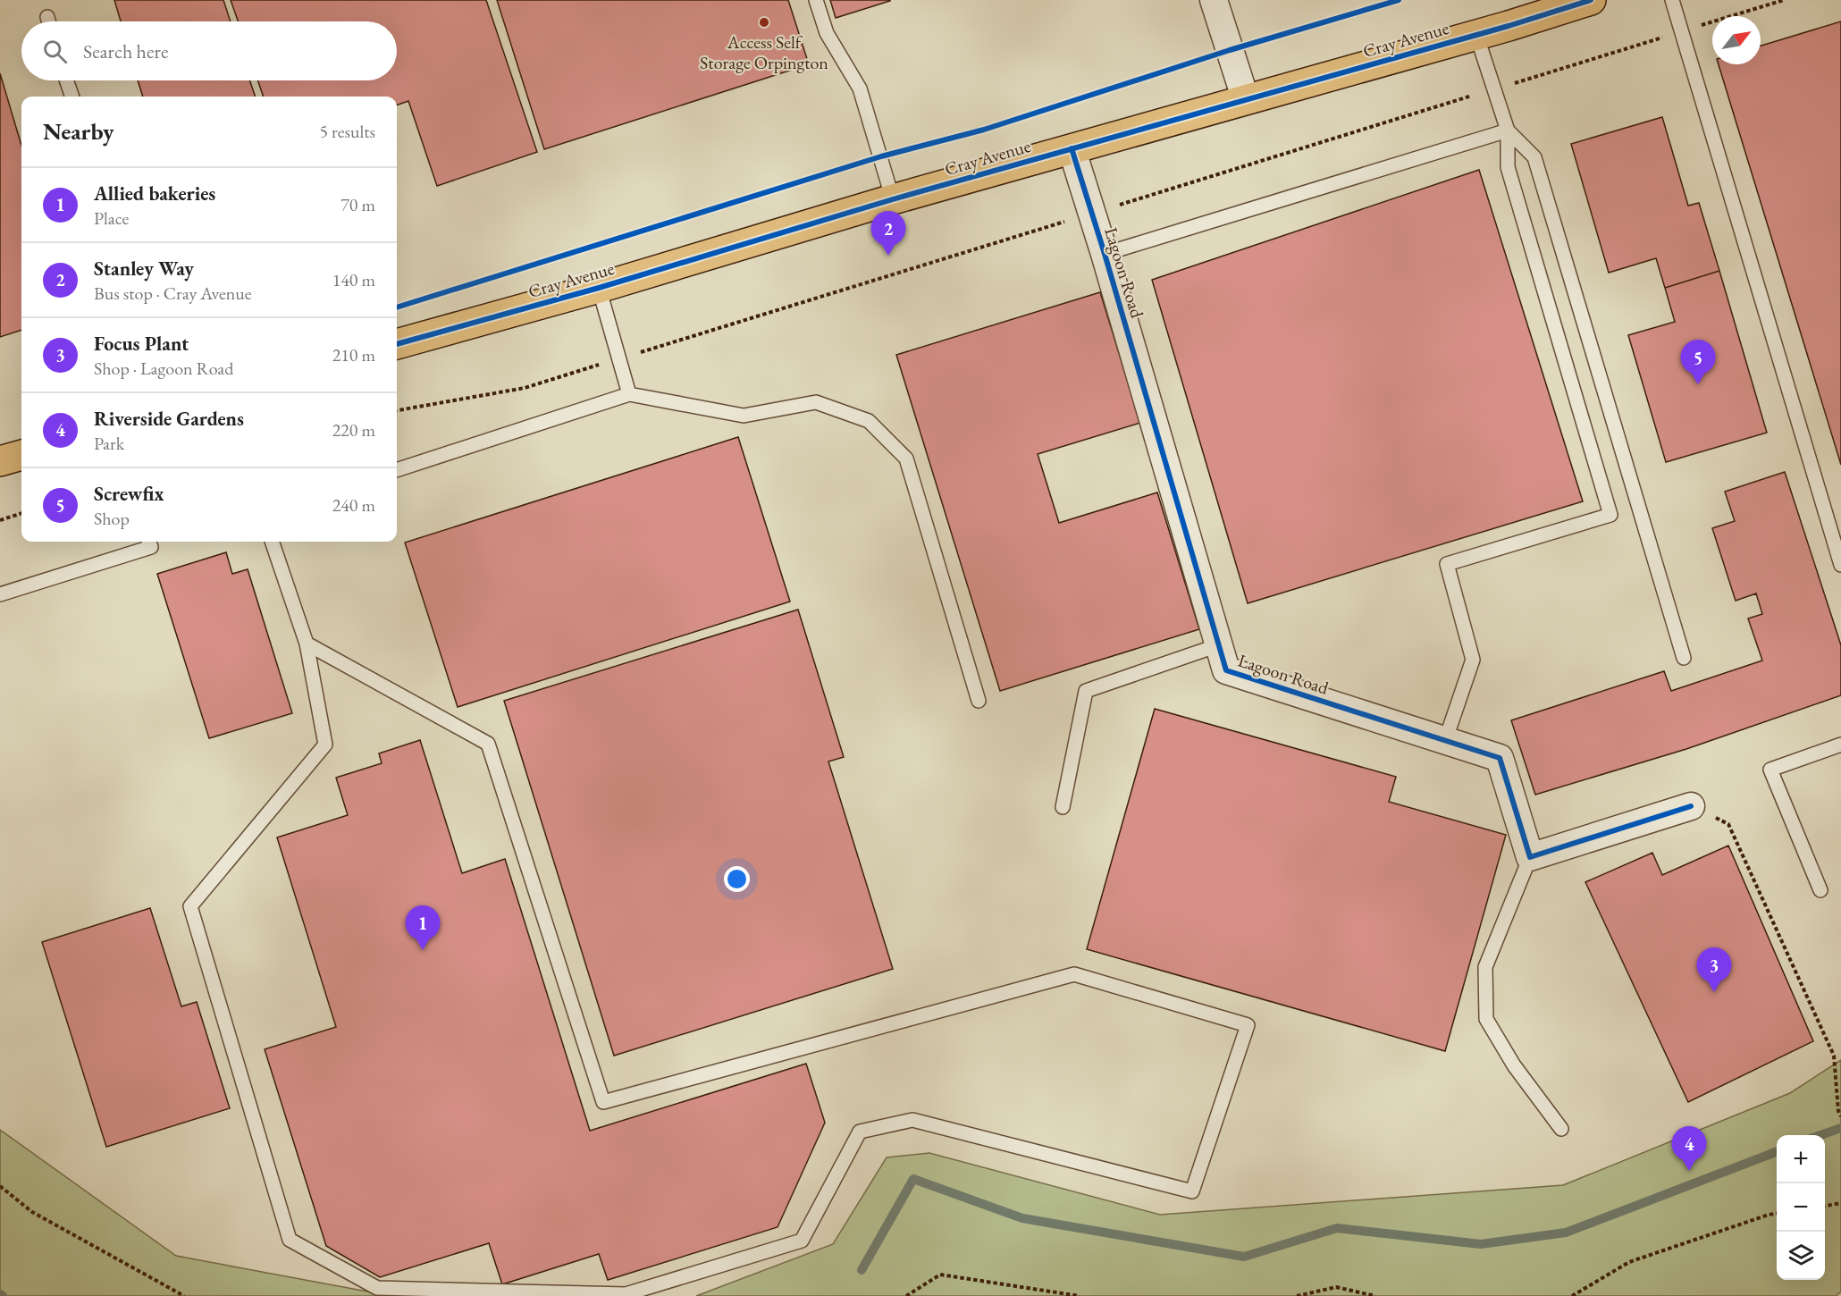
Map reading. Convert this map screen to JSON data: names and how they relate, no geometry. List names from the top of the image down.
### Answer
{
  "streets": {
    "main road": ["Cray Avenue"],
    "street": ["Lagoon Road"]
  },
  "crossings": [
    ["Cray Avenue", "Lagoon Road"]
  ],
  "places": ["Access Self Storage Orpington"],
  "north": "top right",
  "page": {
    "search": "Search here",
    "heading": ["Nearby", "5 results"],
    "list": [
      {
        "mark": "1",
        "name": "Allied bakeries",
        "note": "Place",
        "value": "70 m"
      },
      {
        "mark": "2",
        "name": "Stanley Way",
        "note": "Bus stop · Cray Avenue",
        "value": "140 m"
      },
      {
        "mark": "3",
        "name": "Focus Plant",
        "note": "Shop · Lagoon Road",
        "value": "210 m"
      },
      {
        "mark": "4",
        "name": "Riverside Gardens",
        "note": "Park",
        "value": "220 m"
      },
      {
        "mark": "5",
        "name": "Screwfix",
        "note": "Shop",
        "value": "240 m"
      }
    ],
    "pins": [
      "2",
      "5",
      "1",
      "3",
      "4"
    ],
    "map_buttons": ["+", "−"]
  }
}
